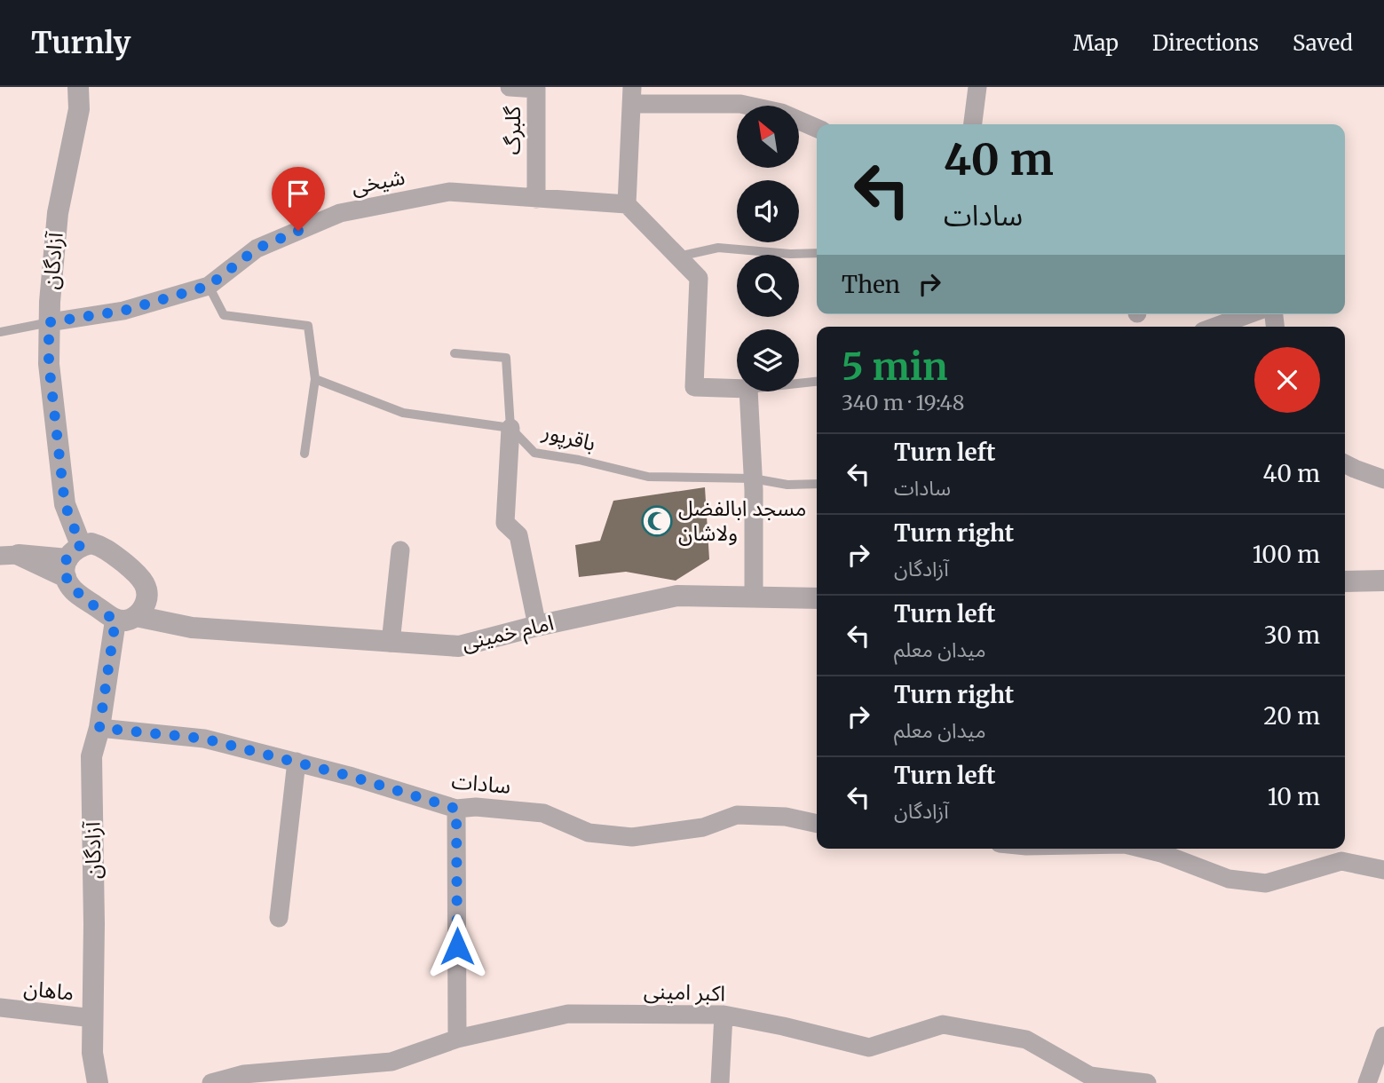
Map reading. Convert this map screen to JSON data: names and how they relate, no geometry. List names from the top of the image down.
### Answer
{
  "streets": {
    "street": [
      "گلبرگ",
      "شیخی",
      "آزادگان",
      "امام خمینی",
      "سادات",
      "ماهان",
      "اکبر امينی"
    ],
    "lane": ["باقرپور"]
  },
  "crossings": [
    ["گلبرگ", "شیخی"],
    ["شیخی", "آزادگان"],
    ["آزادگان", "امام خمینی"],
    ["آزادگان", "سادات"],
    ["آزادگان", "ماهان"]
  ],
  "places": {
    "mosque": ["مسجد ابالفضل ولاشان"]
  },
  "north": "top left",
  "page": {
    "header": "Turnly",
    "nav": ["Map", "Directions", "Saved"],
    "turn": ["40 m", "سادات"],
    "then": "Then",
    "heading": ["5 min", "340 m · 19:48"],
    "list": [
      {
        "name": "Turn left",
        "note": "سادات",
        "value": "40 m"
      },
      {
        "name": "Turn right",
        "note": "آزادگان",
        "value": "100 m"
      },
      {
        "name": "Turn left",
        "note": "میدان معلم",
        "value": "30 m"
      },
      {
        "name": "Turn right",
        "note": "میدان معلم",
        "value": "20 m"
      },
      {
        "name": "Turn left",
        "note": "آزادگان",
        "value": "10 m"
      }
    ]
  }
}
